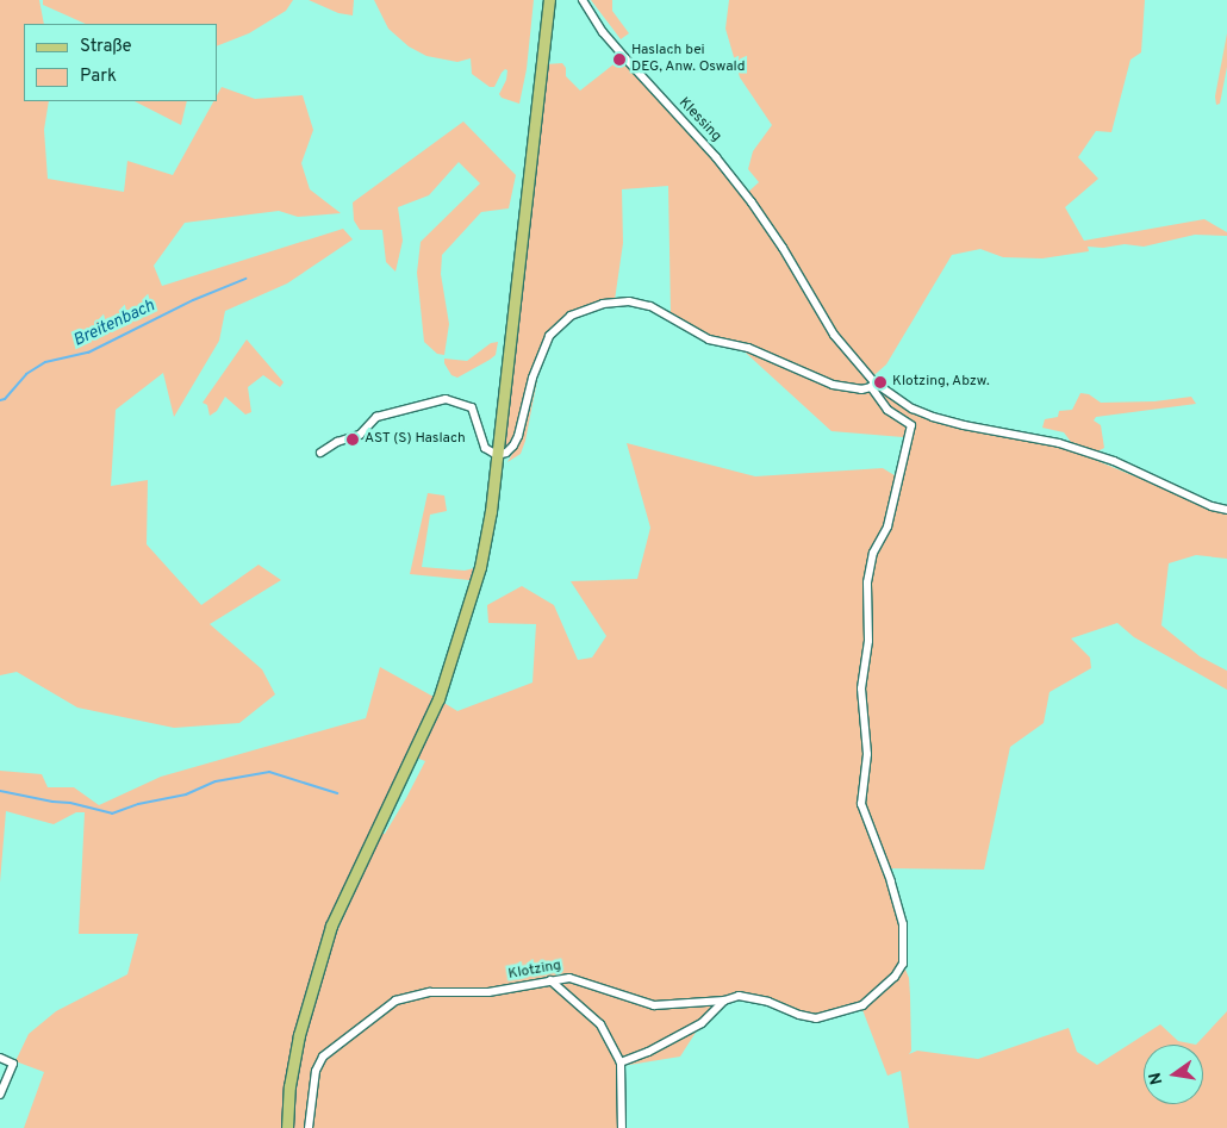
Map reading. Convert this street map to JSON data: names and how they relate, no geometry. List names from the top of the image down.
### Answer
{
  "streets": {
    "street": ["Klessing", "Klotzing"]
  },
  "crossings": [
    ["Klessing", "Klotzing"]
  ],
  "water": ["Breitenbach"],
  "places": ["Haslach bei DEG, Anw. Oswald", "Klotzing, Abzw.", "AST (S) Haslach"],
  "legend": ["Straße", "Park"],
  "north": "left"
}
